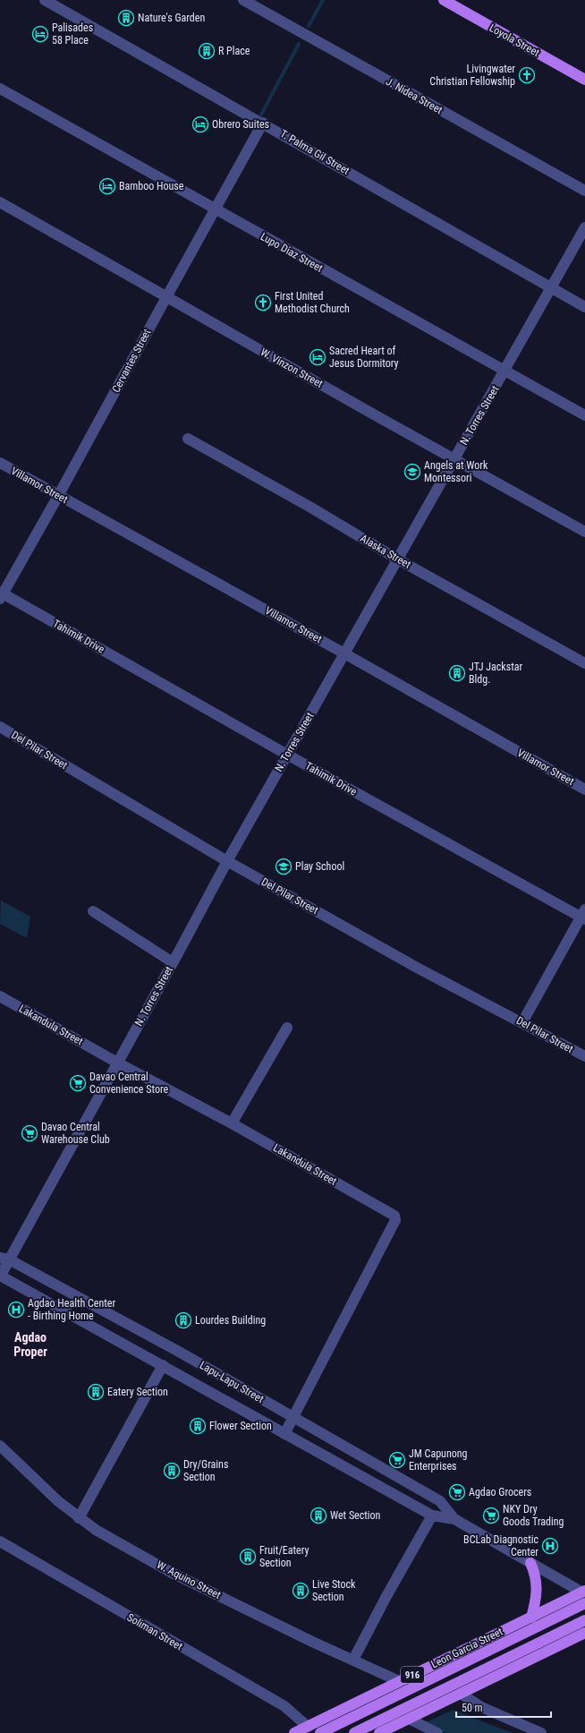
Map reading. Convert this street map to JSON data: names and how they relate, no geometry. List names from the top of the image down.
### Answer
{
  "streets": {
    "main road": ["Loyola Street", "Leon Garcia Street", "916"],
    "street": [
      "J. Nidea Street",
      "T. Palma Gil Street",
      "Lupo Diaz Street",
      "Cervantes Street",
      "W. Vinzon Street",
      "N. Torres Street",
      "Villamor Street",
      "Alaska Street",
      "Tahimik Drive",
      "Del Pilar Street",
      "Lakandula Street",
      "Lapu-Lapu Street",
      "W. Aquino Street",
      "Soliman Street"
    ]
  },
  "crossings": [
    ["T. Palma Gil Street", "Cervantes Street"],
    ["T. Palma Gil Street", "N. Torres Street"],
    ["Lupo Diaz Street", "Cervantes Street"],
    ["Lupo Diaz Street", "N. Torres Street"],
    ["Cervantes Street", "W. Vinzon Street"],
    ["Cervantes Street", "Villamor Street"],
    ["Cervantes Street", "Tahimik Drive"],
    ["W. Vinzon Street", "N. Torres Street"],
    ["N. Torres Street", "Villamor Street"],
    ["N. Torres Street", "Alaska Street"],
    ["N. Torres Street", "Tahimik Drive"],
    ["N. Torres Street", "Del Pilar Street"],
    ["N. Torres Street", "Lakandula Street"],
    ["N. Torres Street", "Lapu-Lapu Street"],
    ["Lakandula Street", "Lapu-Lapu Street"],
    ["Lapu-Lapu Street", "Leon Garcia Street"],
    ["W. Aquino Street", "Leon Garcia Street"],
    ["Soliman Street", "Leon Garcia Street"]
  ],
  "districts": ["Agdao Proper"],
  "places": {
    "building": [
      "Nature's Garden",
      "R Place",
      "JTJ Jackstar Bldg.",
      "Lourdes Building",
      "Eatery Section",
      "Flower Section",
      "Dry/Grains Section",
      "Wet Section",
      "Fruit/Eatery Section",
      "Live Stock Section"
    ],
    "hotel": [
      "Palisades 58 Place",
      "Obrero Suites",
      "Bamboo House",
      "Sacred Heart of Jesus Dormitory"
    ],
    "church": ["Livingwater Christian Fellowship", "First United Methodist Church"],
    "school or university": ["Angels at Work Montessori", "Play School"],
    "supermarket": [
      "Davao Central Convenience Store",
      "Davao Central Warehouse Club",
      "JM Capunong Enterprises",
      "Agdao Grocers",
      "NKY Dry Goods Trading"
    ],
    "hospital": ["Agdao Health Center - Birthing Home", "BCLab Diagnostic Center"]
  },
  "scale_bar": "50 m"
}
